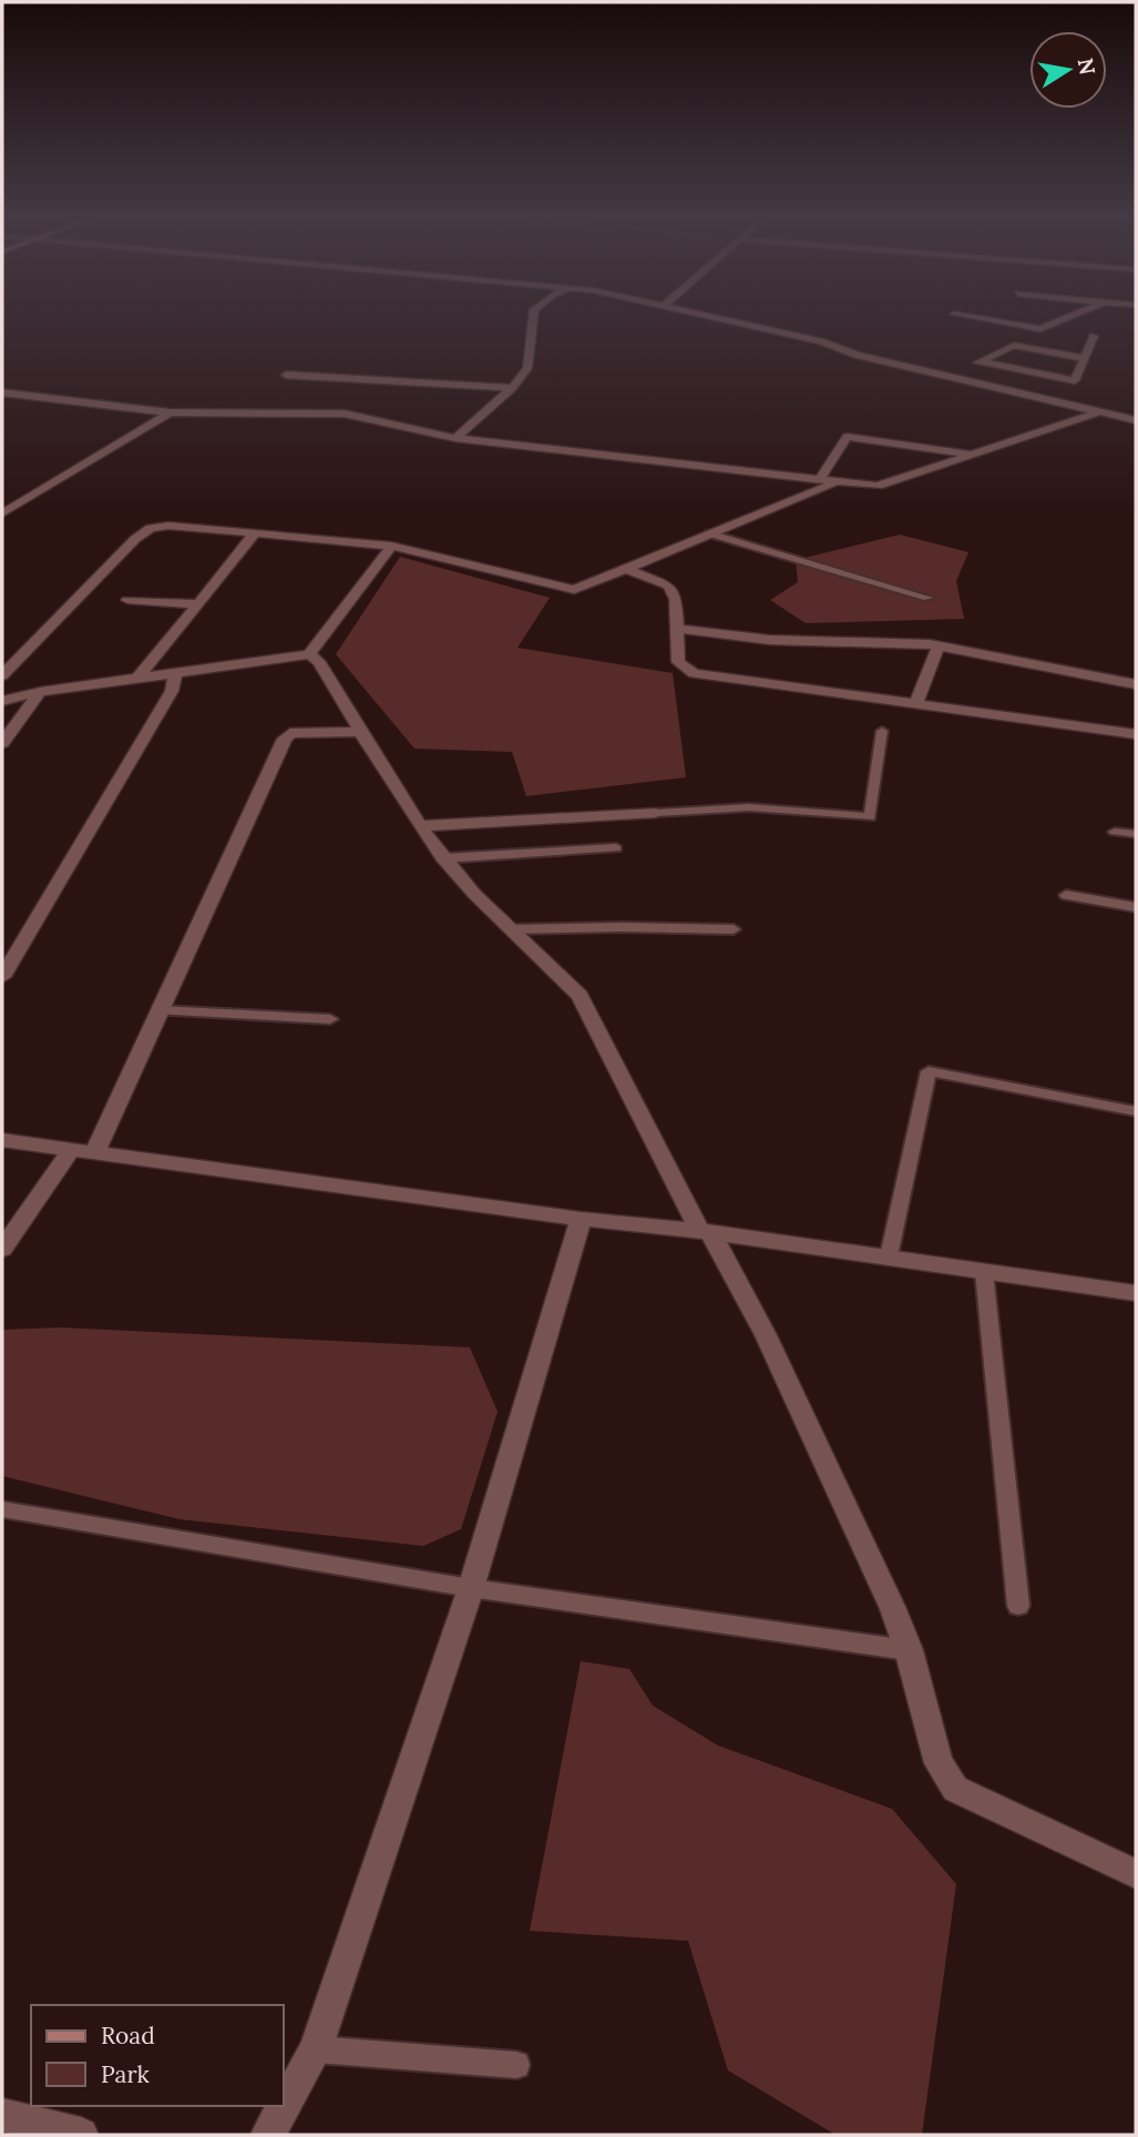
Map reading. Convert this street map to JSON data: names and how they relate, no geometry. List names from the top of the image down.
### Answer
{
  "legend": ["Road", "Park"],
  "north": "right"
}
